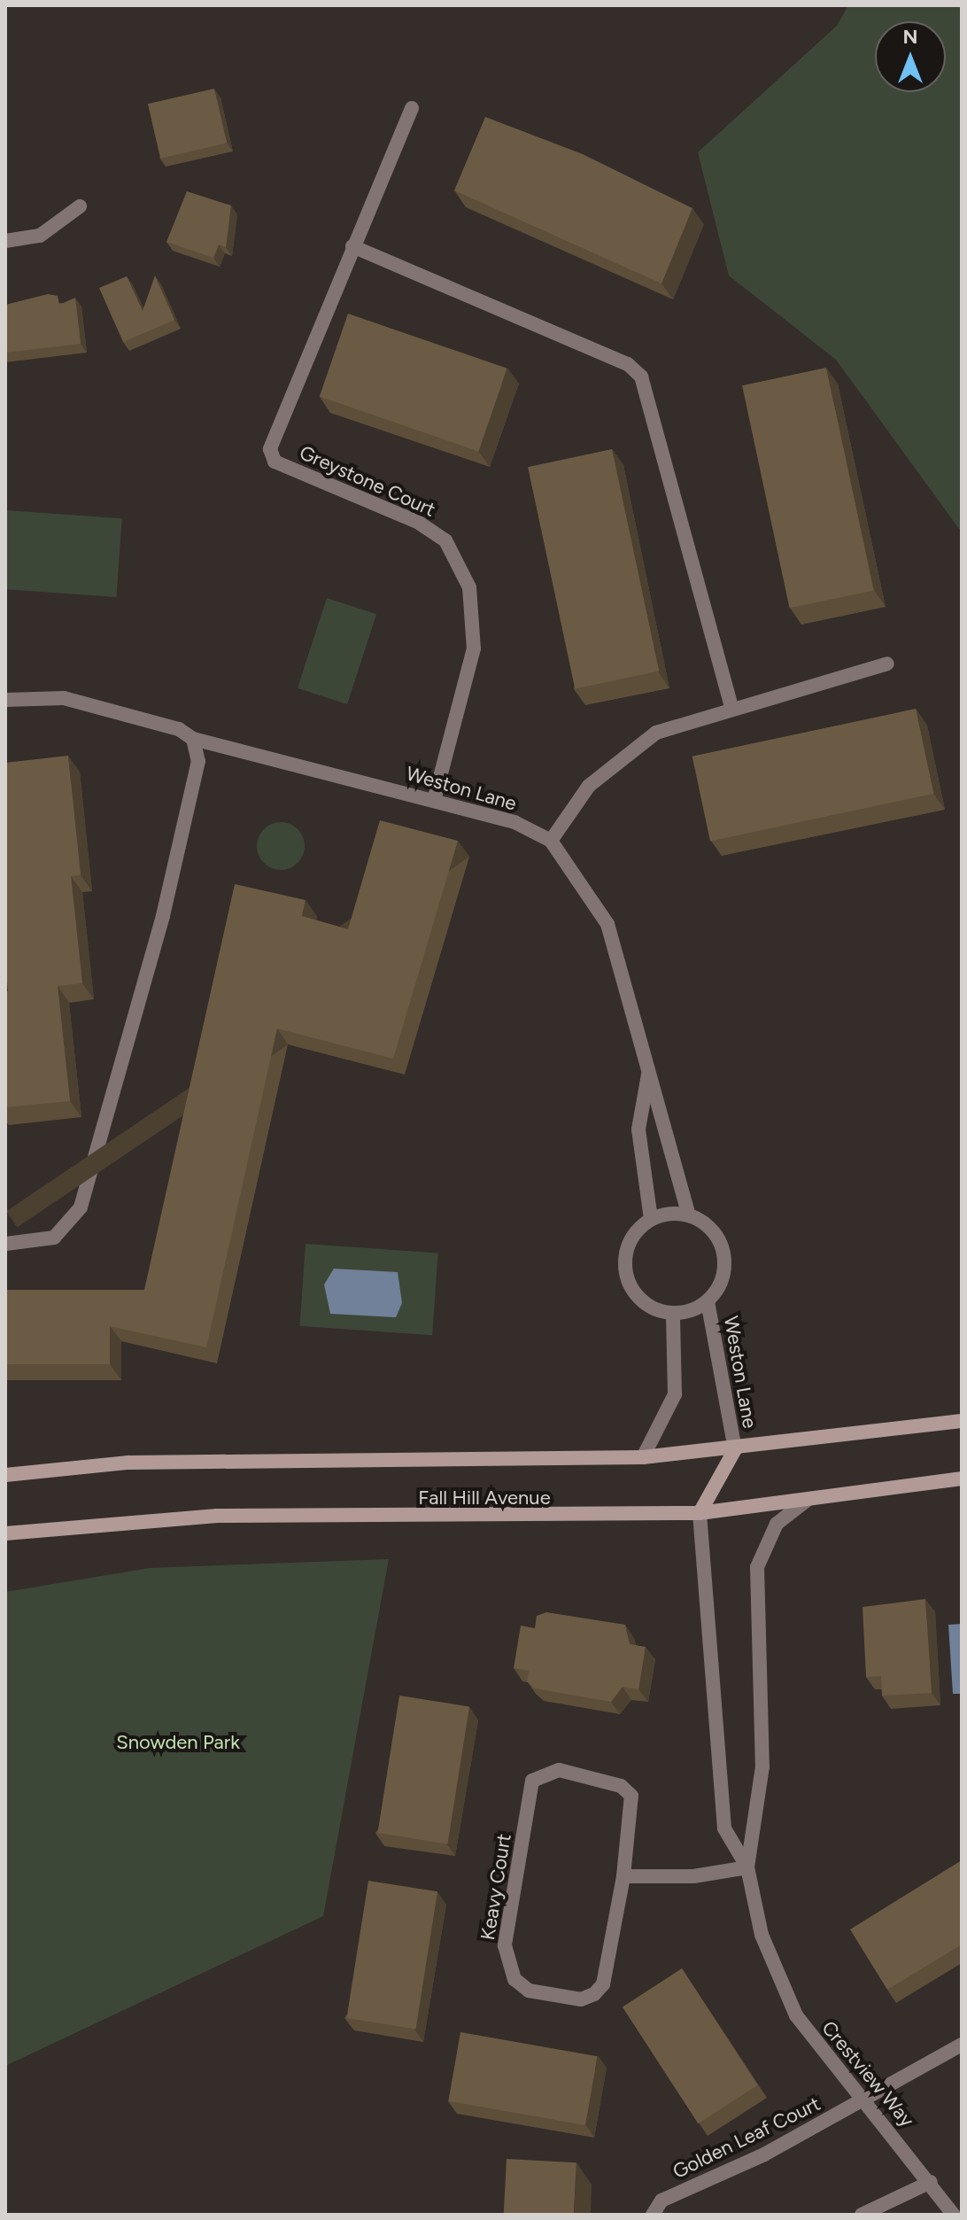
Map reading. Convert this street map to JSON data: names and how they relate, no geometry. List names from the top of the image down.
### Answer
{
  "streets": {
    "main road": ["Fall Hill Avenue"],
    "street": [
      "Greystone Court",
      "Weston Lane",
      "Keavy Court",
      "Crestview Way",
      "Golden Leaf Court"
    ]
  },
  "crossings": [
    ["Greystone Court", "Weston Lane"],
    ["Weston Lane", "Fall Hill Avenue"],
    ["Fall Hill Avenue", "Crestview Way"],
    ["Crestview Way", "Golden Leaf Court"]
  ],
  "parks": ["Snowden Park"],
  "north": "top"
}
